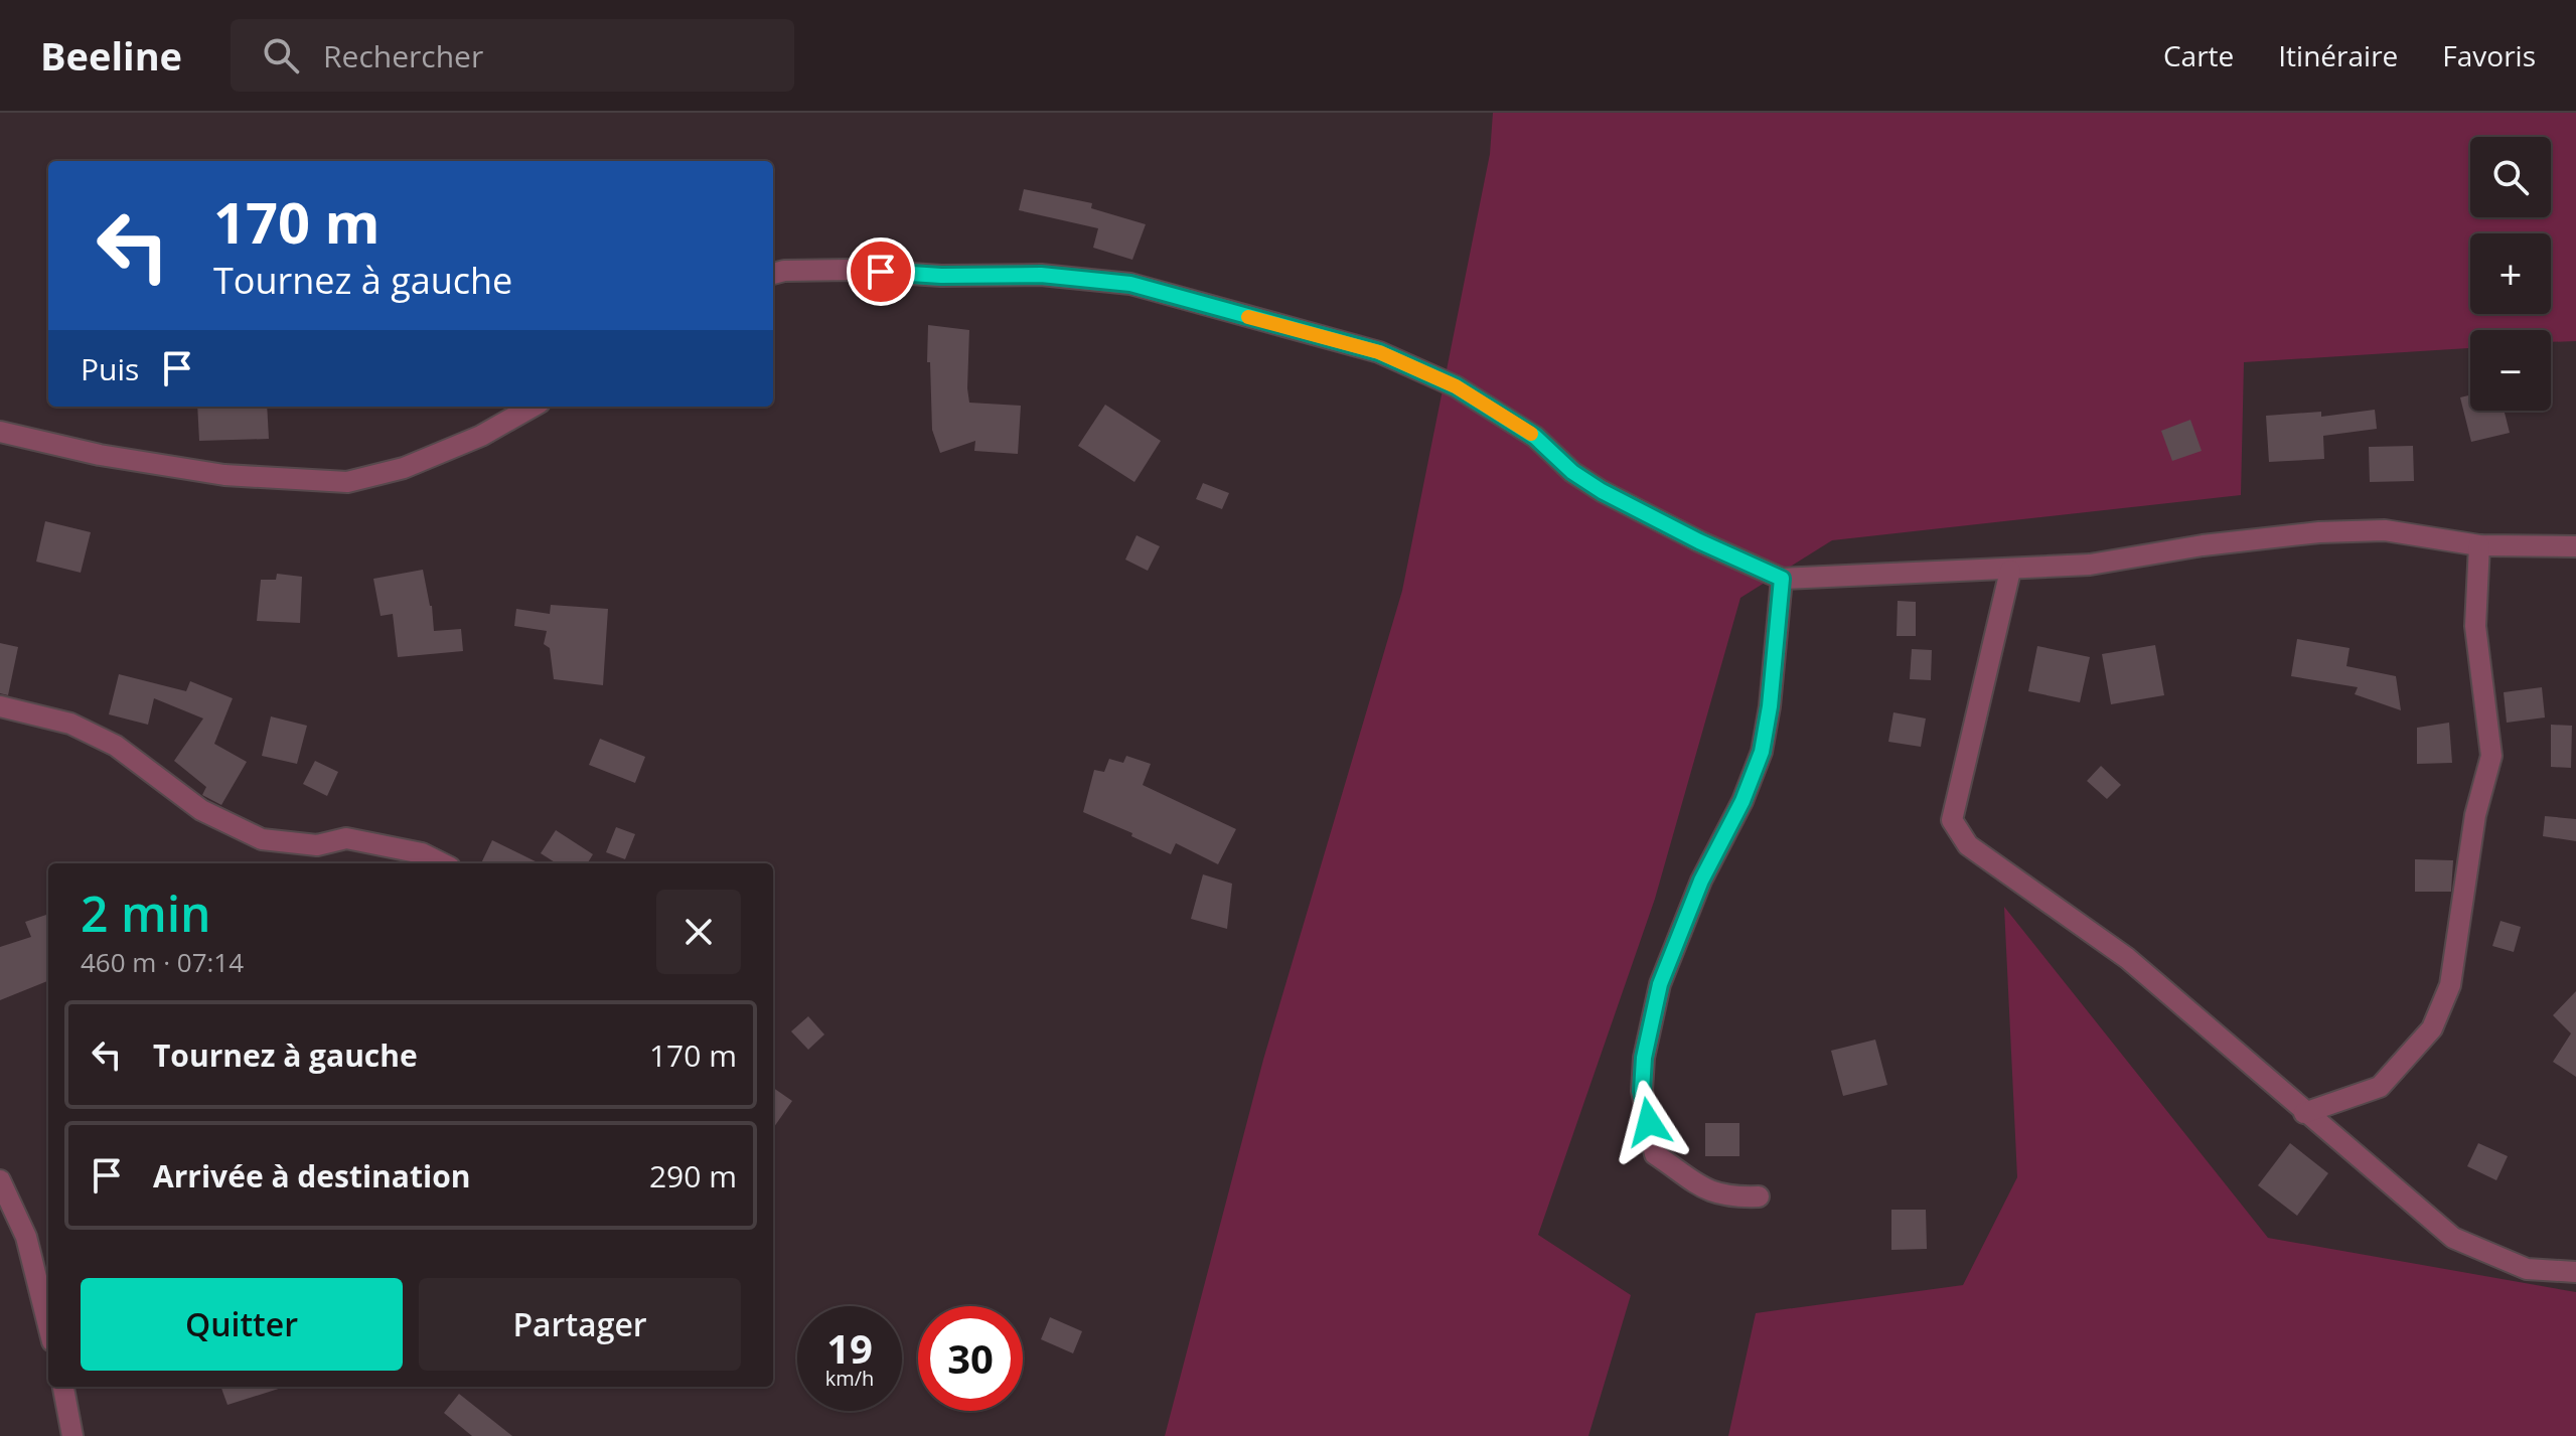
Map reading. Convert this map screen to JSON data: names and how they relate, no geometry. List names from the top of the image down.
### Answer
{
  "page": {
    "header": "Beeline",
    "search": "Rechercher",
    "nav": ["Carte", "Itinéraire", "Favoris"],
    "map_buttons": ["+", "−"],
    "turn": ["170 m", "Tournez à gauche"],
    "then": "Puis",
    "heading": ["2 min", "460 m · 07:14"],
    "list": [
      {
        "name": "Tournez à gauche",
        "value": "170 m"
      },
      {
        "name": "Arrivée à destination",
        "value": "290 m"
      }
    ],
    "buttons": ["Quitter", "Partager"],
    "speed": "19 km/h",
    "limit": "30"
  }
}
